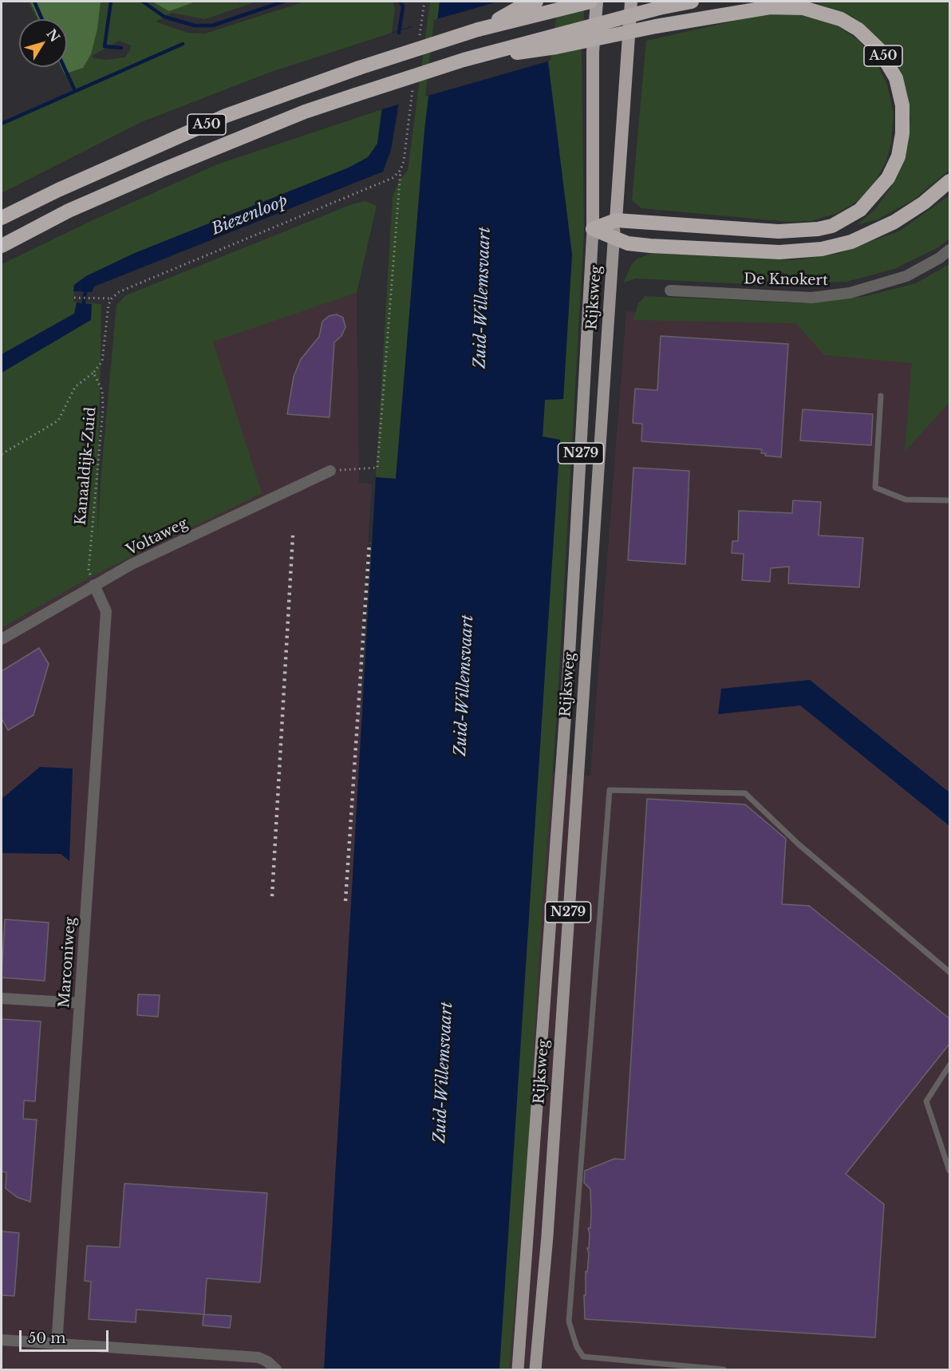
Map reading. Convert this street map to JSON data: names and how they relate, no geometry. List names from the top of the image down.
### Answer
{
  "streets": {
    "highway": ["A50", "Rijksweg", "N279"],
    "street": ["De Knokert", "Voltaweg", "Marconiweg"],
    "path": ["Kanaaldijk-Zuid"]
  },
  "crossings": [
    ["A50", "Rijksweg"],
    ["Kanaaldijk-Zuid", "Voltaweg"],
    ["Kanaaldijk-Zuid", "Marconiweg"],
    ["Voltaweg", "Marconiweg"]
  ],
  "water": ["Biezenloop", "Zuid-Willemsvaart"],
  "scale_bar": "50 m",
  "north": "top right"
}
